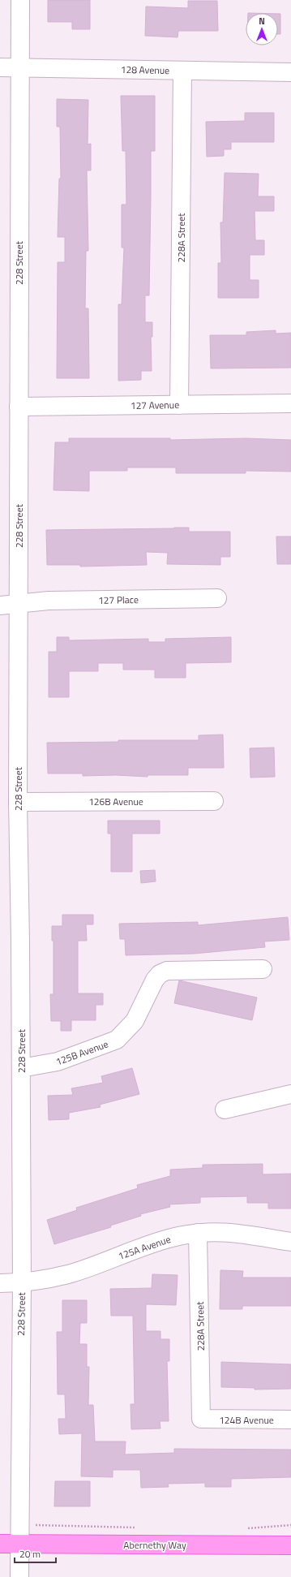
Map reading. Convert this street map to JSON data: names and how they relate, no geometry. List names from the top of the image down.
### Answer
{
  "streets": {
    "main road": ["Abernethy Way"],
    "street": [
      "128 Avenue",
      "228A Street",
      "228 Street",
      "127 Avenue",
      "127 Place",
      "126B Avenue",
      "125B Avenue",
      "125A Avenue",
      "124B Avenue"
    ]
  },
  "crossings": [
    ["128 Avenue", "228A Street"],
    ["128 Avenue", "228 Street"],
    ["228A Street", "127 Avenue"],
    ["228A Street", "125A Avenue"],
    ["228A Street", "124B Avenue"],
    ["228 Street", "127 Avenue"],
    ["228 Street", "127 Place"],
    ["228 Street", "126B Avenue"],
    ["228 Street", "125B Avenue"],
    ["228 Street", "125A Avenue"],
    ["228 Street", "Abernethy Way"]
  ],
  "scale_bar": "20 m",
  "north": "top"
}
